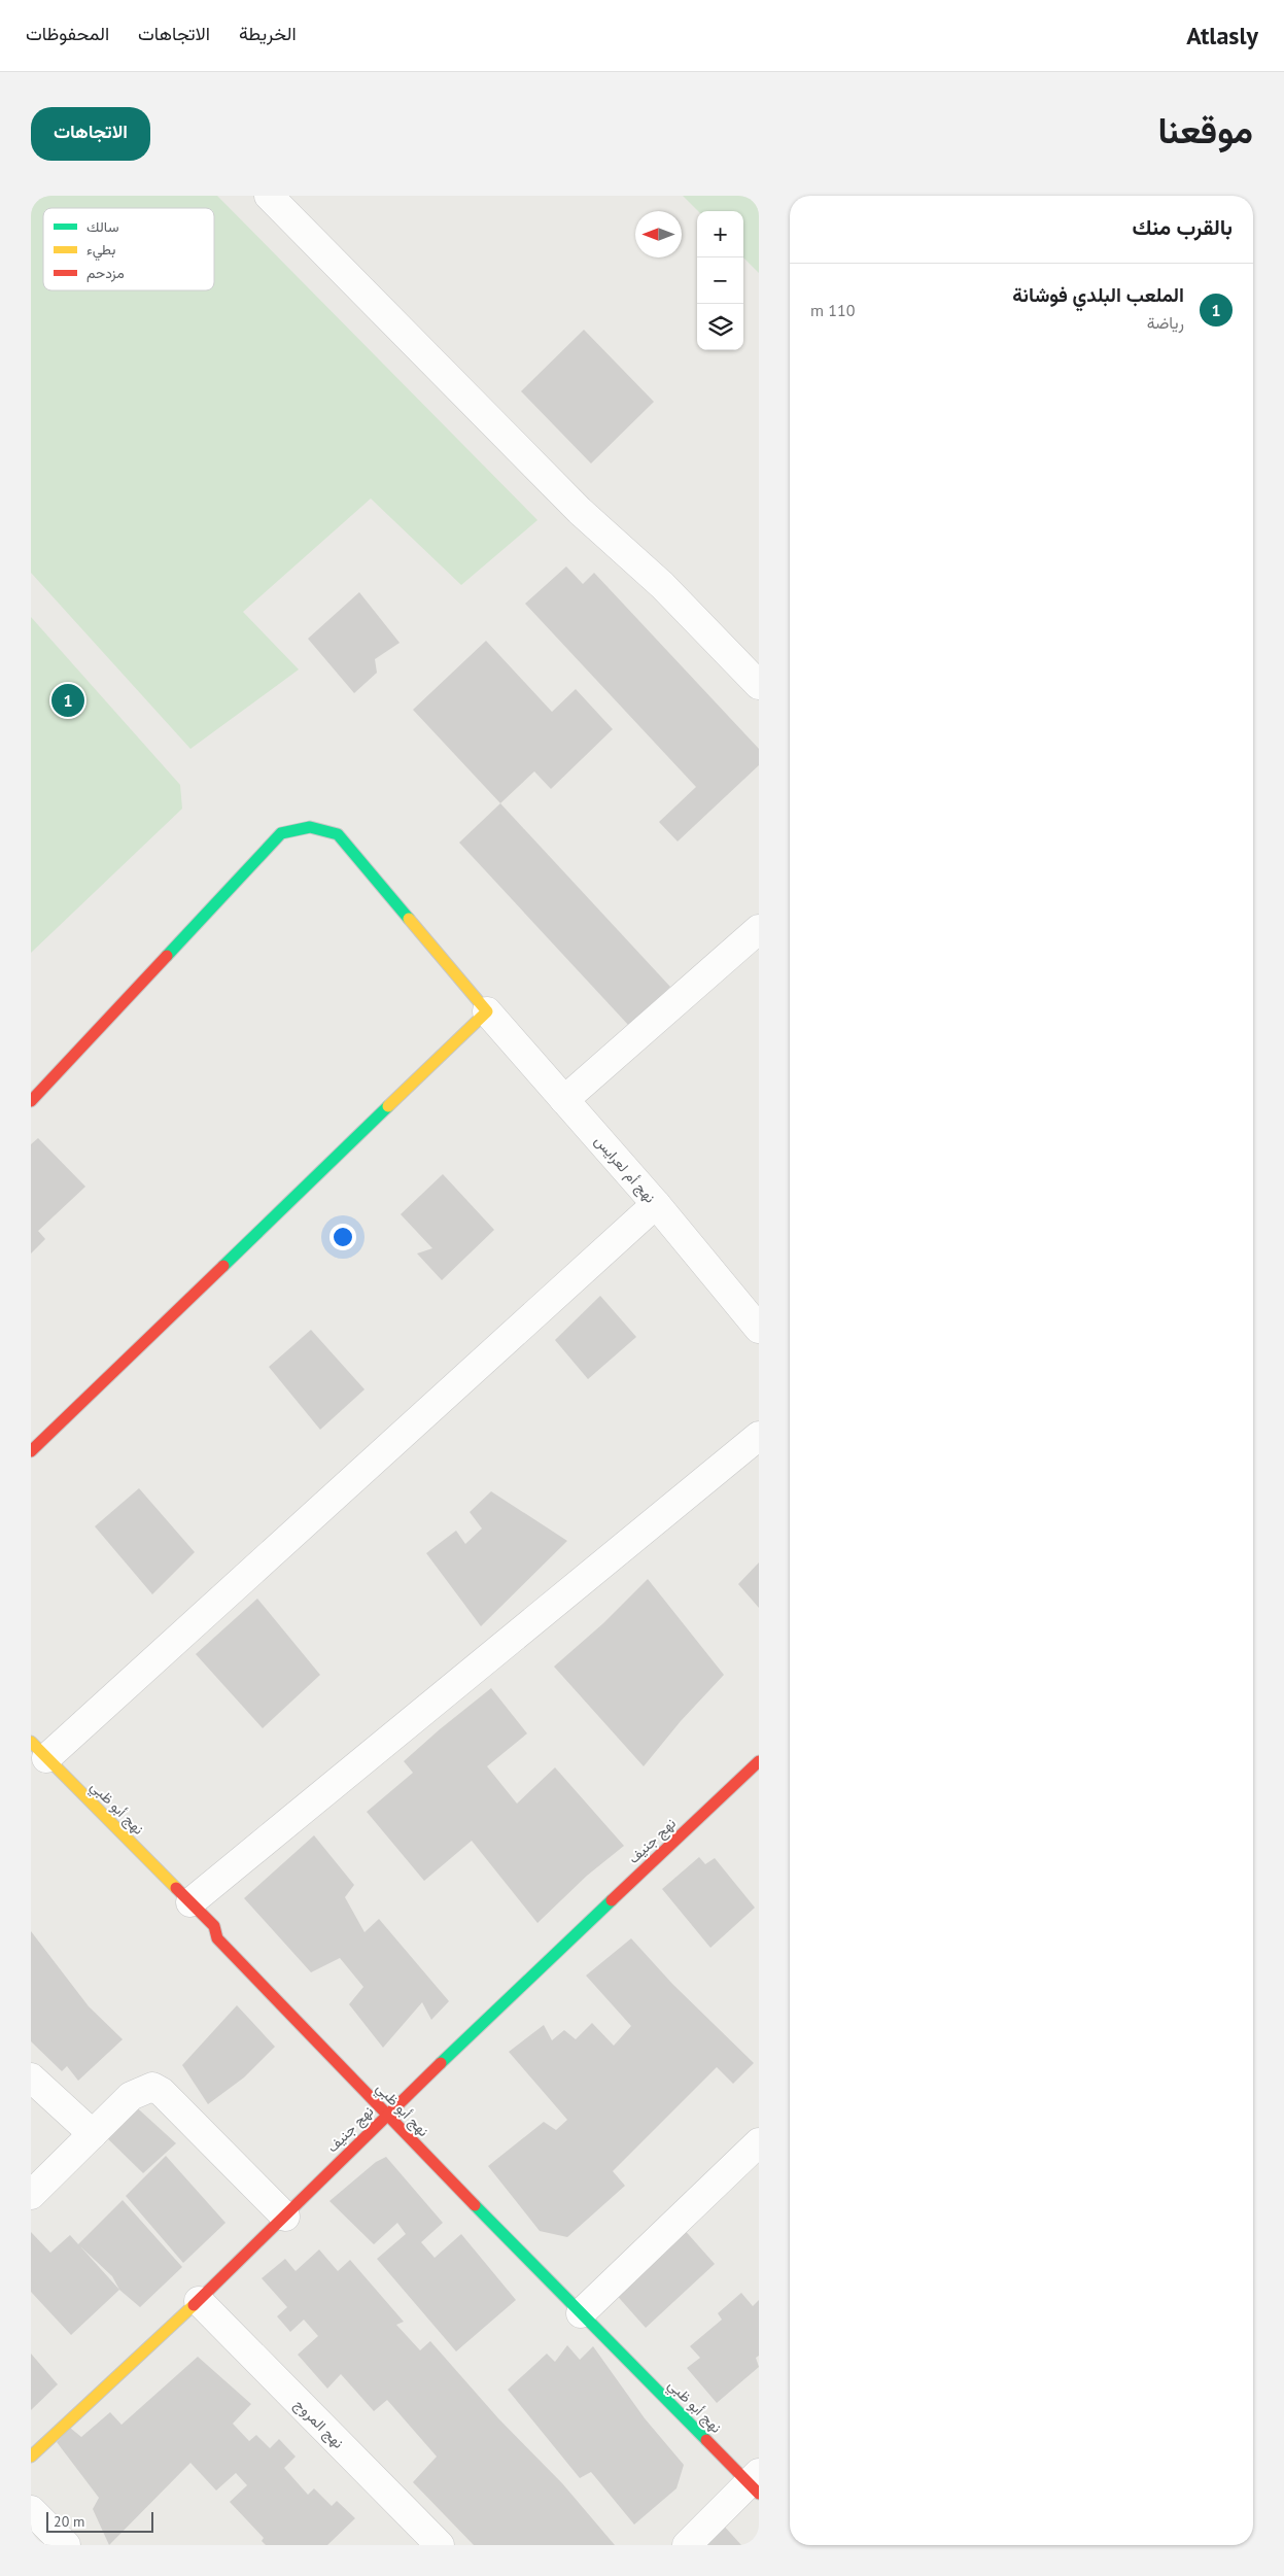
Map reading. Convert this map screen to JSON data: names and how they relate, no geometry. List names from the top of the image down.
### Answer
{
  "streets": {
    "street": [
      "نهج أم لعرايس",
      "نهج أبو ظبي",
      "نهج جنيف",
      "نهج المروج"
    ]
  },
  "crossings": [
    ["نهج أبو ظبي", "نهج جنيف"],
    ["نهج جنيف", "نهج المروج"]
  ],
  "legend": ["سالك", "بطيء", "مزدحم"],
  "scale_bar": "20 m",
  "north": "left",
  "page": {
    "header": "Atlasly",
    "nav": ["الخريطة", "الاتجاهات", "المحفوظات"],
    "title": "موقعنا",
    "buttons": "الاتجاهات",
    "heading": "بالقرب منك",
    "map_buttons": ["+", "−"],
    "list": [
      {
        "mark": "1",
        "name": "الملعب البلدي فوشانة",
        "note": "رياضة",
        "value": "110 m"
      }
    ],
    "pins": "1",
    "scale": "20 m"
  }
}
